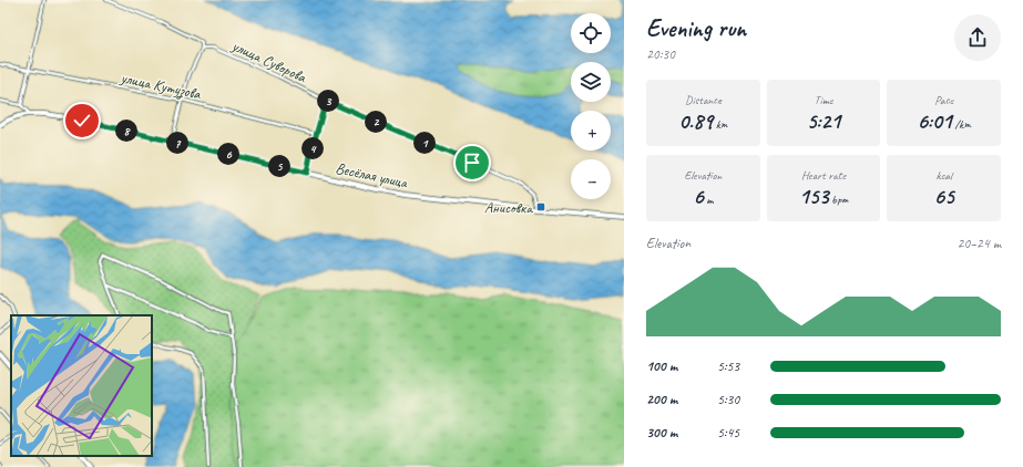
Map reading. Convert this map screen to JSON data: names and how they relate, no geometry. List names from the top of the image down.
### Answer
{
  "streets": {
    "main road": ["Весёлая улица"],
    "street": ["улица Суворова", "улица Кутузова"]
  },
  "crossings": [
    ["улица Суворова", "Весёлая улица"]
  ],
  "places": {
    "transit": ["Анисовка"]
  },
  "page": {
    "heading": ["Evening run", "20:30"],
    "map_buttons": ["+", "−"],
    "stats": [
      ["Distance", "0.89 km"],
      ["Time", "5:21"],
      ["Pace", "6:01 /km"],
      ["Elevation", "6 m"],
      ["Heart rate", "153 bpm"],
      ["kcal", "65"]
    ],
    "pins": [
      "3",
      "2",
      "8",
      "1",
      "7",
      "4",
      "6",
      "5"
    ],
    "chart": ["Elevation", "20–24 m"],
    "list": [
      {
        "name": "100 m",
        "note": "5:53"
      },
      {
        "name": "200 m",
        "note": "5:30"
      },
      {
        "name": "300 m",
        "note": "5:45"
      }
    ]
  }
}
